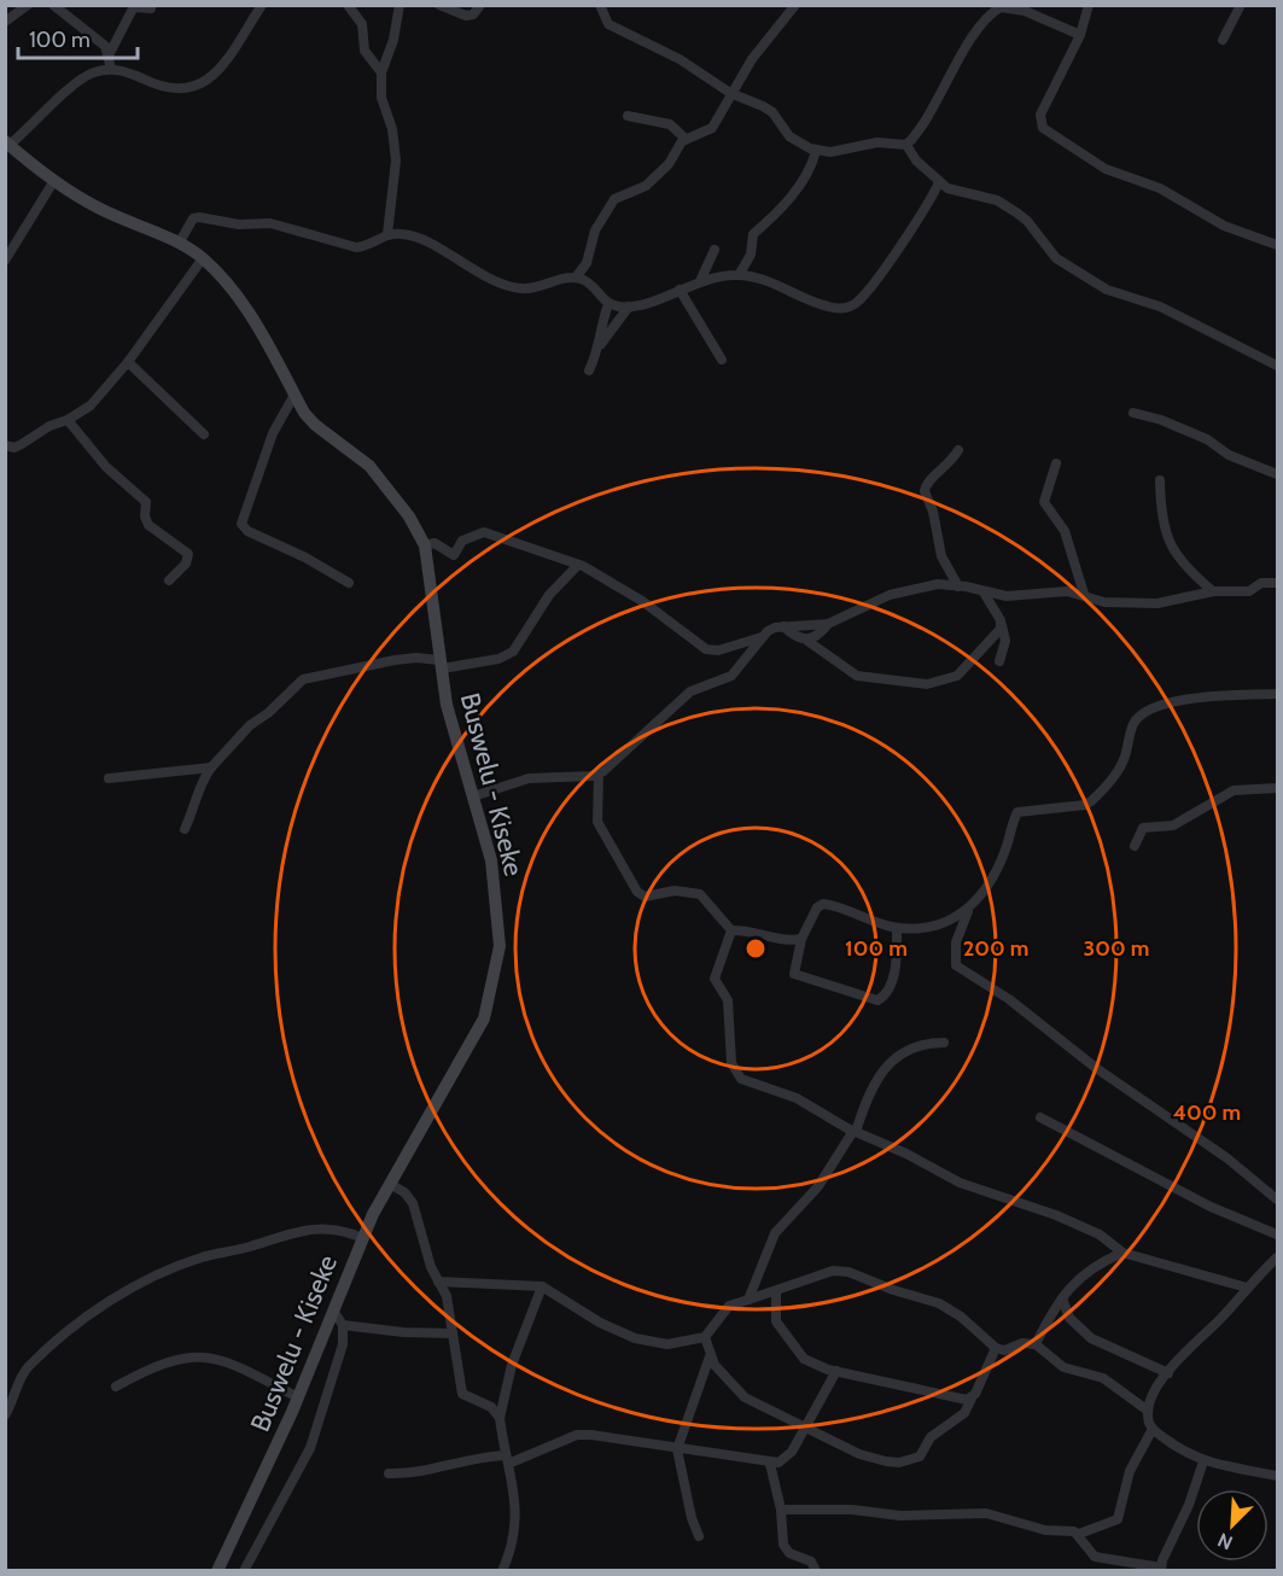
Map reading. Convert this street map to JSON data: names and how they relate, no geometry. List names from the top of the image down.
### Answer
{
  "streets": {
    "main road": ["Buswelu - Kiseke"]
  },
  "scale_bar": "100 m",
  "north": "bottom left",
  "rings": [
    "100 m",
    "200 m",
    "300 m",
    "400 m"
  ]
}
